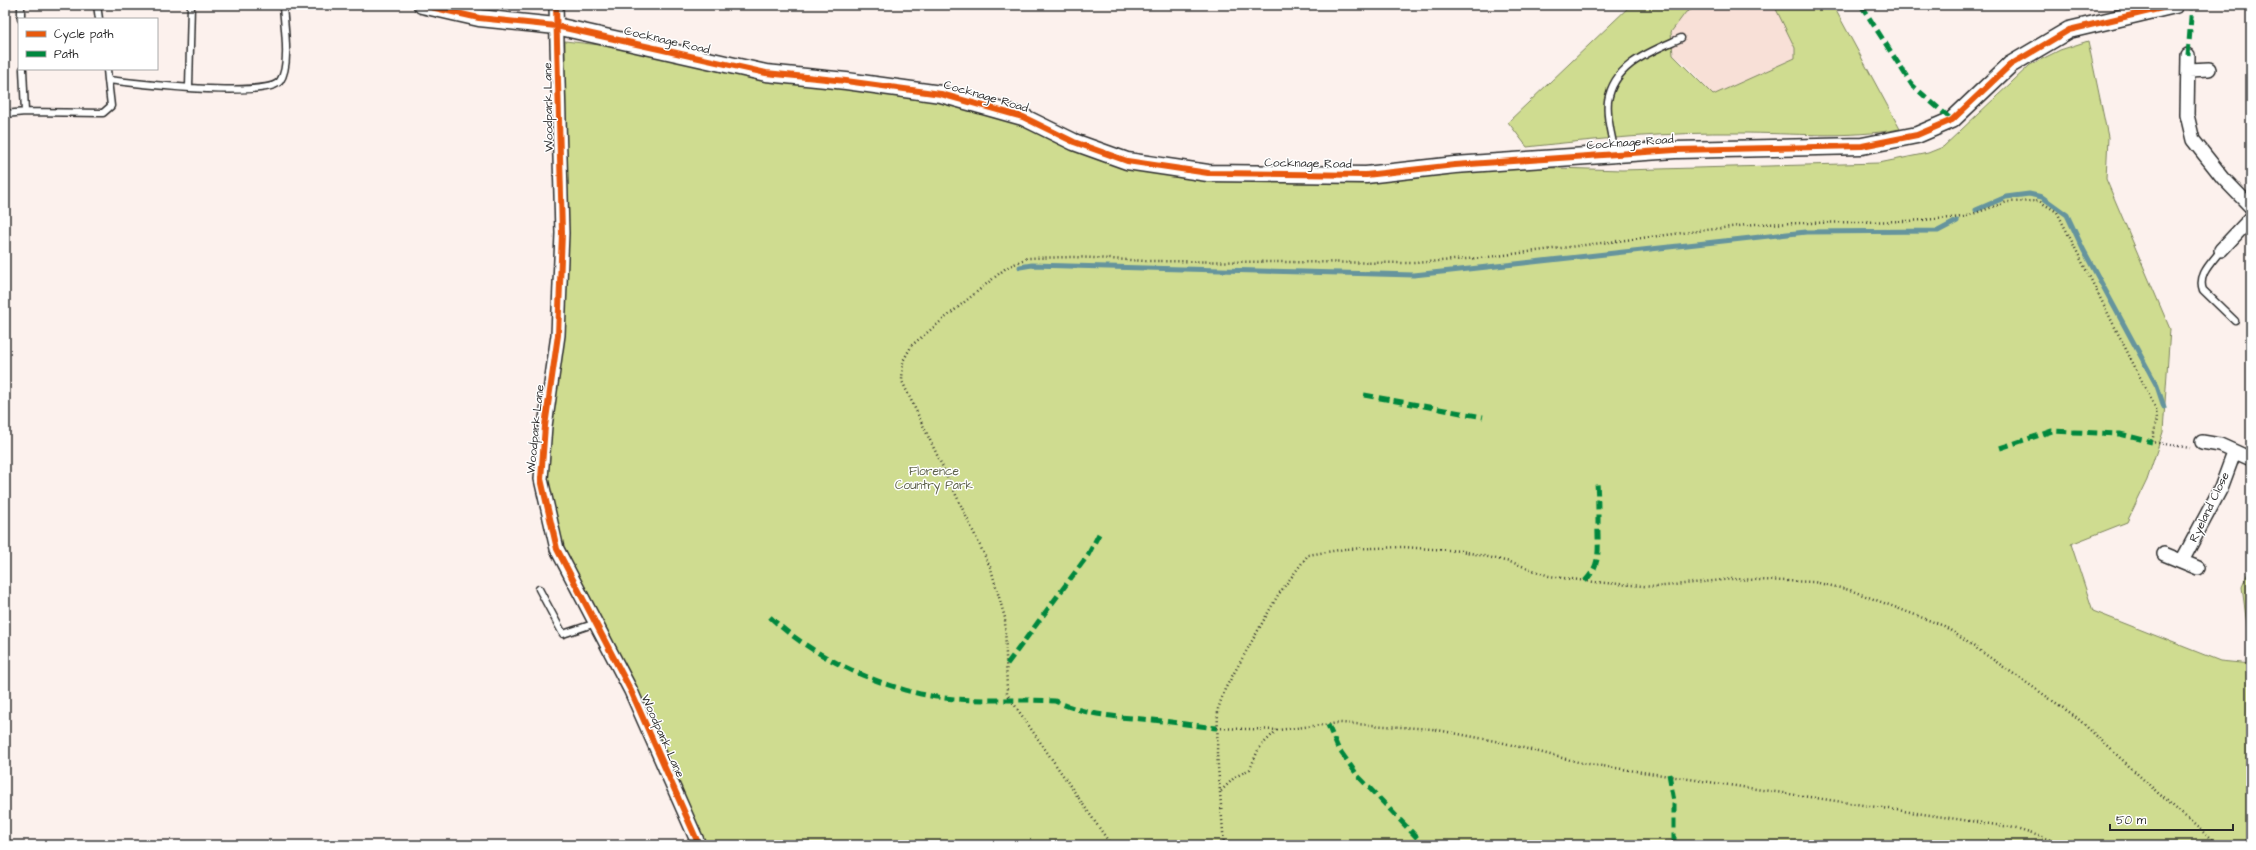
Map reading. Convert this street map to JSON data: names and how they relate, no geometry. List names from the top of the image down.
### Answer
{
  "streets": {
    "street": ["Cocknage Road", "Woodpark Lane", "Ryeland Close"]
  },
  "crossings": [
    ["Cocknage Road", "Woodpark Lane"]
  ],
  "parks": ["Florence Country Park"],
  "legend": ["Cycle path", "Path"],
  "scale_bar": "50 m"
}
